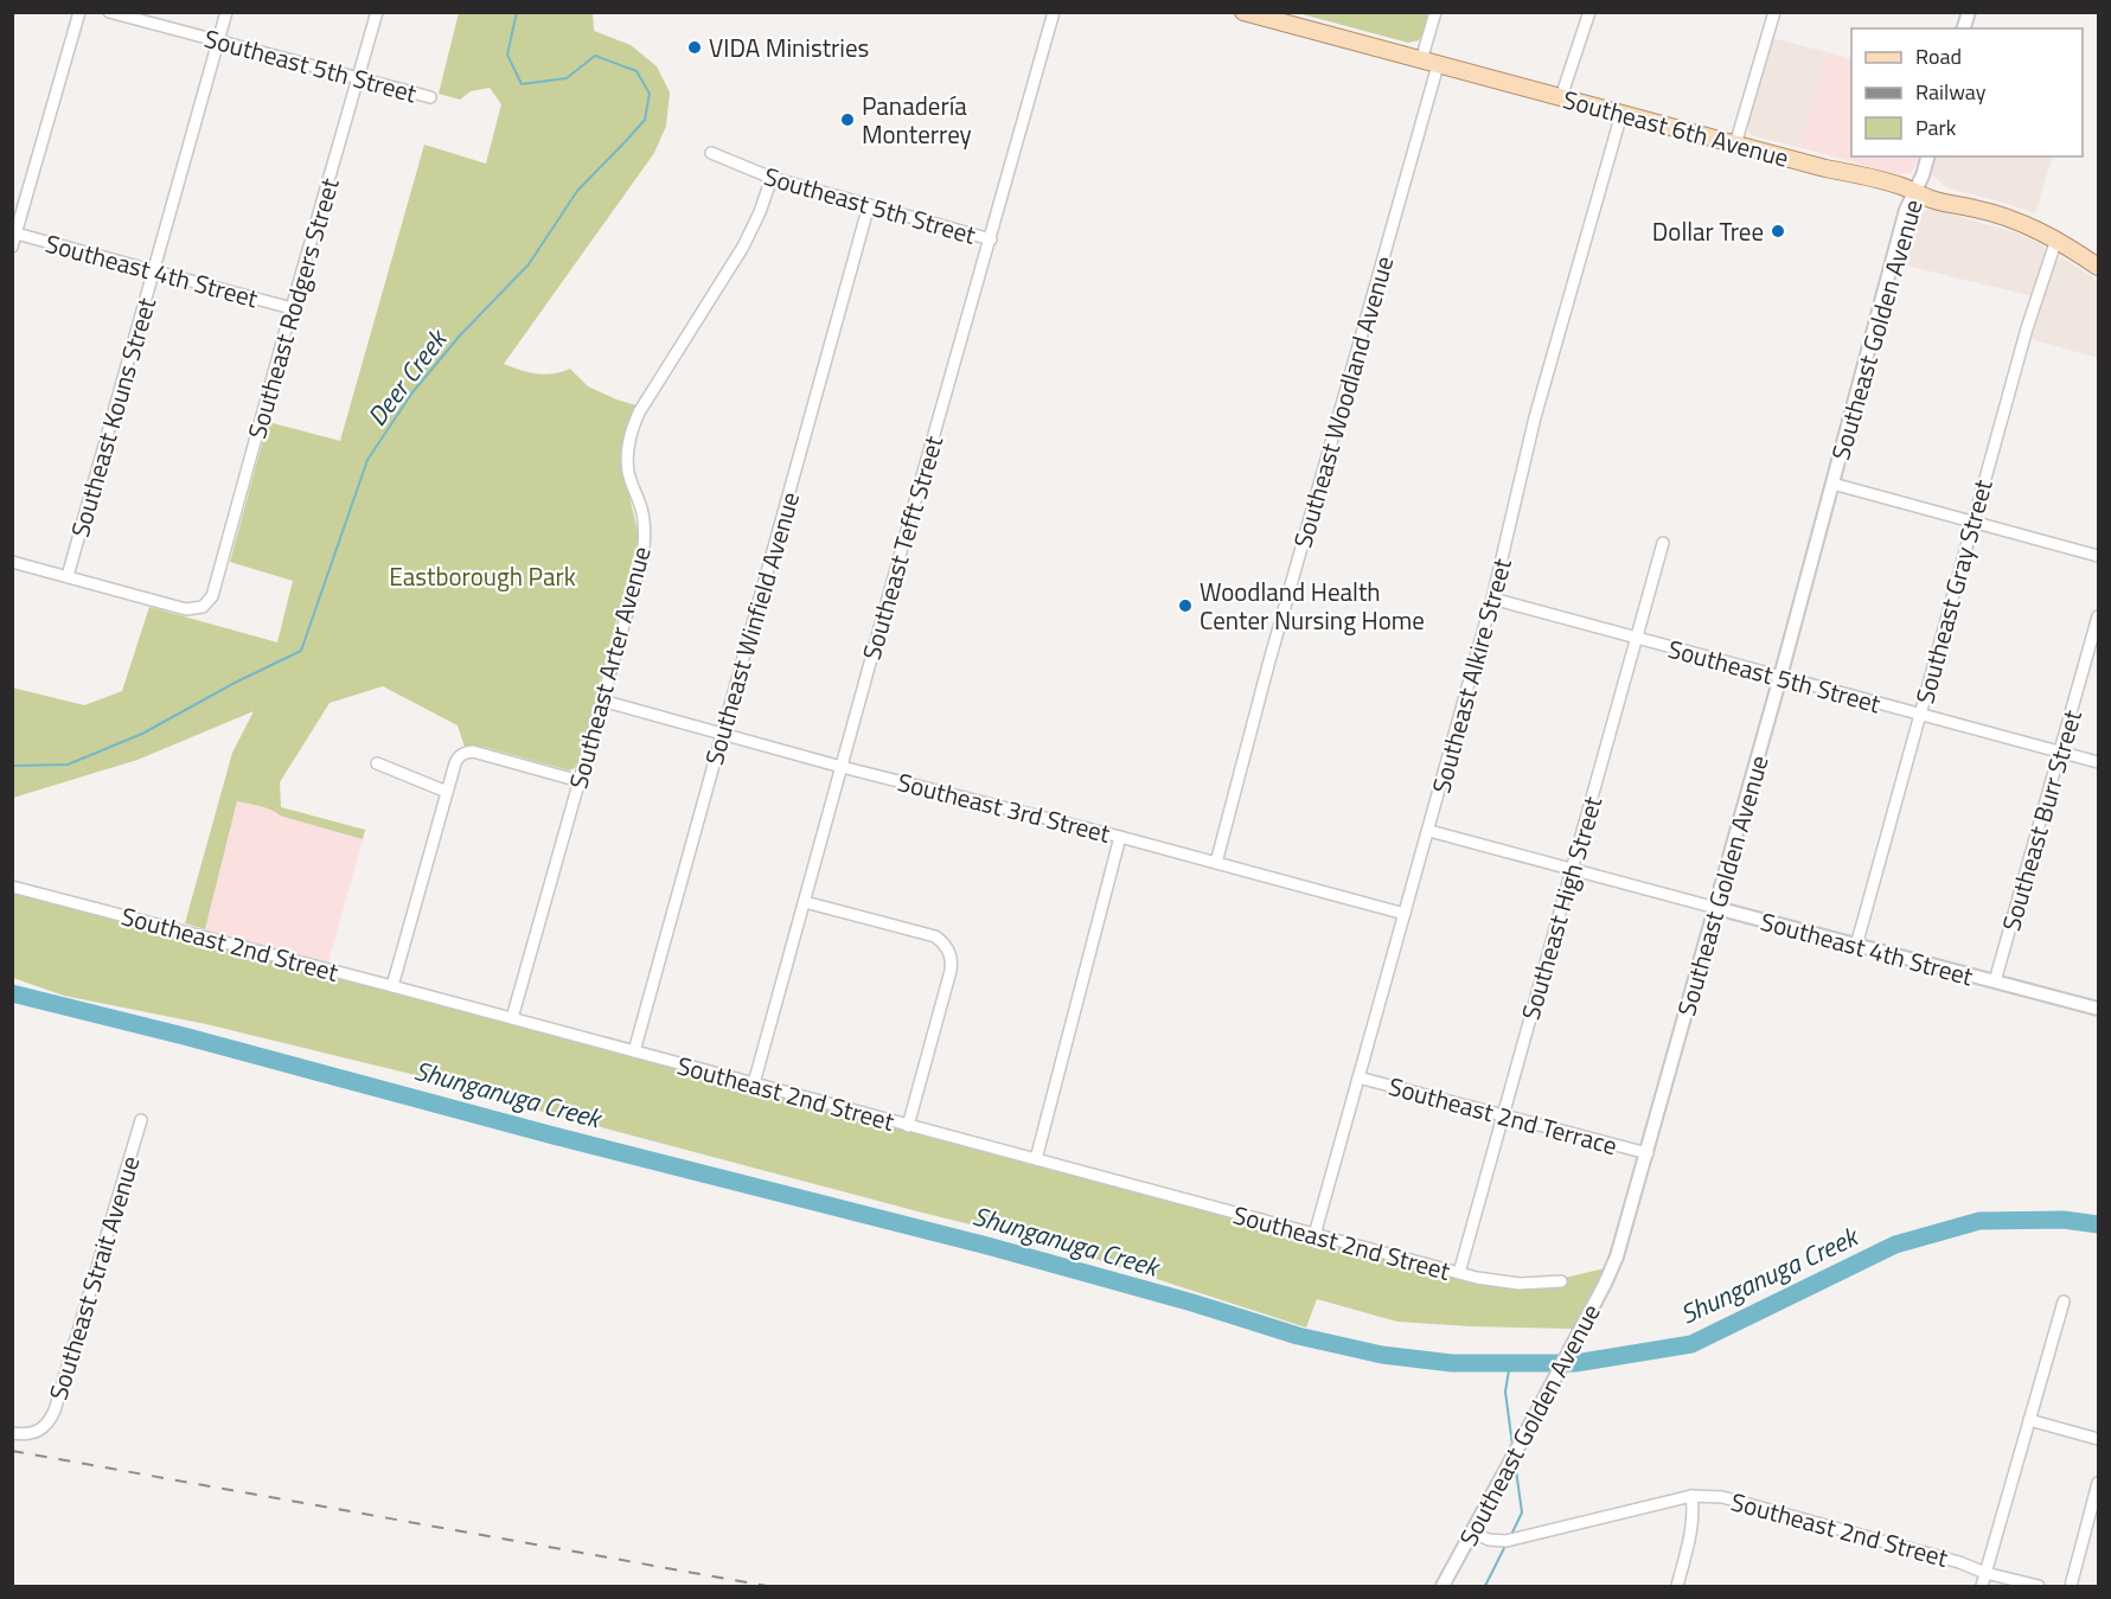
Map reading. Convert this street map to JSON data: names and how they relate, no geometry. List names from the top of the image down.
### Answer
{
  "streets": {
    "main road": ["Southeast 6th Avenue"],
    "street": [
      "Southeast 5th Street",
      "Southeast 4th Street",
      "Southeast Rodgers Street",
      "Southeast Golden Avenue",
      "Southeast Woodland Avenue",
      "Southeast Kouns Street",
      "Southeast Tefft Street",
      "Southeast Gray Street",
      "Southeast Winfield Avenue",
      "Southeast Arter Avenue",
      "Southeast Alkire Street",
      "Southeast 3rd Street",
      "Southeast Burr Street",
      "Southeast High Street",
      "Southeast 2nd Street",
      "Southeast 2nd Terrace",
      "Southeast Strait Avenue"
    ]
  },
  "crossings": [
    ["Southeast 5th Street", "Southeast Rodgers Street"],
    ["Southeast 5th Street", "Southeast Golden Avenue"],
    ["Southeast 5th Street", "Southeast Kouns Street"],
    ["Southeast 5th Street", "Southeast Tefft Street"],
    ["Southeast 5th Street", "Southeast Gray Street"],
    ["Southeast 5th Street", "Southeast Winfield Avenue"],
    ["Southeast 5th Street", "Southeast Arter Avenue"],
    ["Southeast 5th Street", "Southeast Alkire Street"],
    ["Southeast 5th Street", "Southeast Burr Street"],
    ["Southeast 5th Street", "Southeast High Street"],
    ["Southeast 6th Avenue", "Southeast Golden Avenue"],
    ["Southeast 6th Avenue", "Southeast Woodland Avenue"],
    ["Southeast 6th Avenue", "Southeast Gray Street"],
    ["Southeast 6th Avenue", "Southeast Alkire Street"],
    ["Southeast 4th Street", "Southeast Rodgers Street"],
    ["Southeast 4th Street", "Southeast Golden Avenue"],
    ["Southeast 4th Street", "Southeast Kouns Street"],
    ["Southeast 4th Street", "Southeast Gray Street"],
    ["Southeast 4th Street", "Southeast Alkire Street"],
    ["Southeast 4th Street", "Southeast Burr Street"],
    ["Southeast 4th Street", "Southeast High Street"],
    ["Southeast Rodgers Street", "Southeast Kouns Street"],
    ["Southeast Golden Avenue", "Southeast 2nd Street"],
    ["Southeast Golden Avenue", "Southeast 2nd Terrace"],
    ["Southeast Woodland Avenue", "Southeast 3rd Street"],
    ["Southeast Tefft Street", "Southeast 3rd Street"],
    ["Southeast Tefft Street", "Southeast 2nd Street"],
    ["Southeast Winfield Avenue", "Southeast 3rd Street"],
    ["Southeast Winfield Avenue", "Southeast 2nd Street"],
    ["Southeast Arter Avenue", "Southeast 3rd Street"],
    ["Southeast Arter Avenue", "Southeast 2nd Street"],
    ["Southeast Alkire Street", "Southeast 3rd Street"],
    ["Southeast Alkire Street", "Southeast 2nd Street"],
    ["Southeast Alkire Street", "Southeast 2nd Terrace"],
    ["Southeast High Street", "Southeast 2nd Street"],
    ["Southeast High Street", "Southeast 2nd Terrace"]
  ],
  "water": ["Deer Creek", "Shunganuga Creek"],
  "parks": ["Eastborough Park"],
  "places": [
    "VIDA Ministries",
    "Panadería Monterrey",
    "Dollar Tree",
    "Woodland Health Center Nursing Home"
  ],
  "legend": ["Road", "Railway", "Park"]
}
